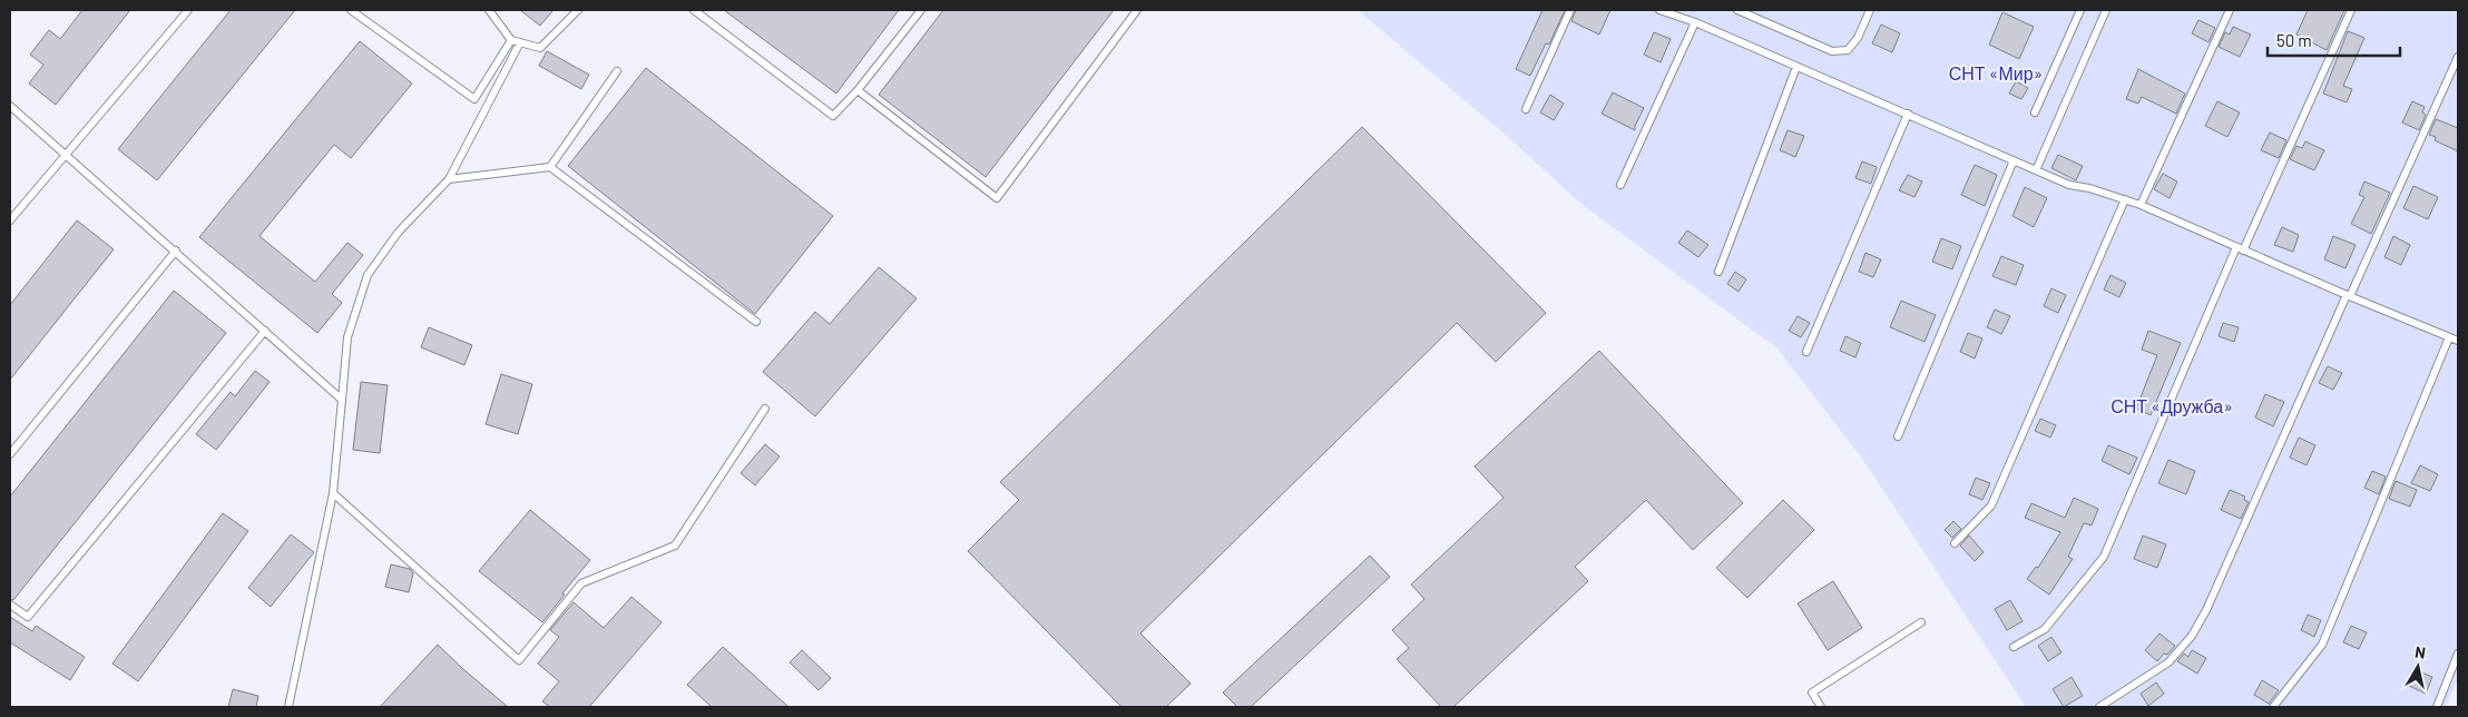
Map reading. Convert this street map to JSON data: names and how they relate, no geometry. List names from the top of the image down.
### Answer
{
  "parks": ["СНТ «Мир»", "СНТ «Дружба»"],
  "scale_bar": "50 m",
  "north": "top"
}
